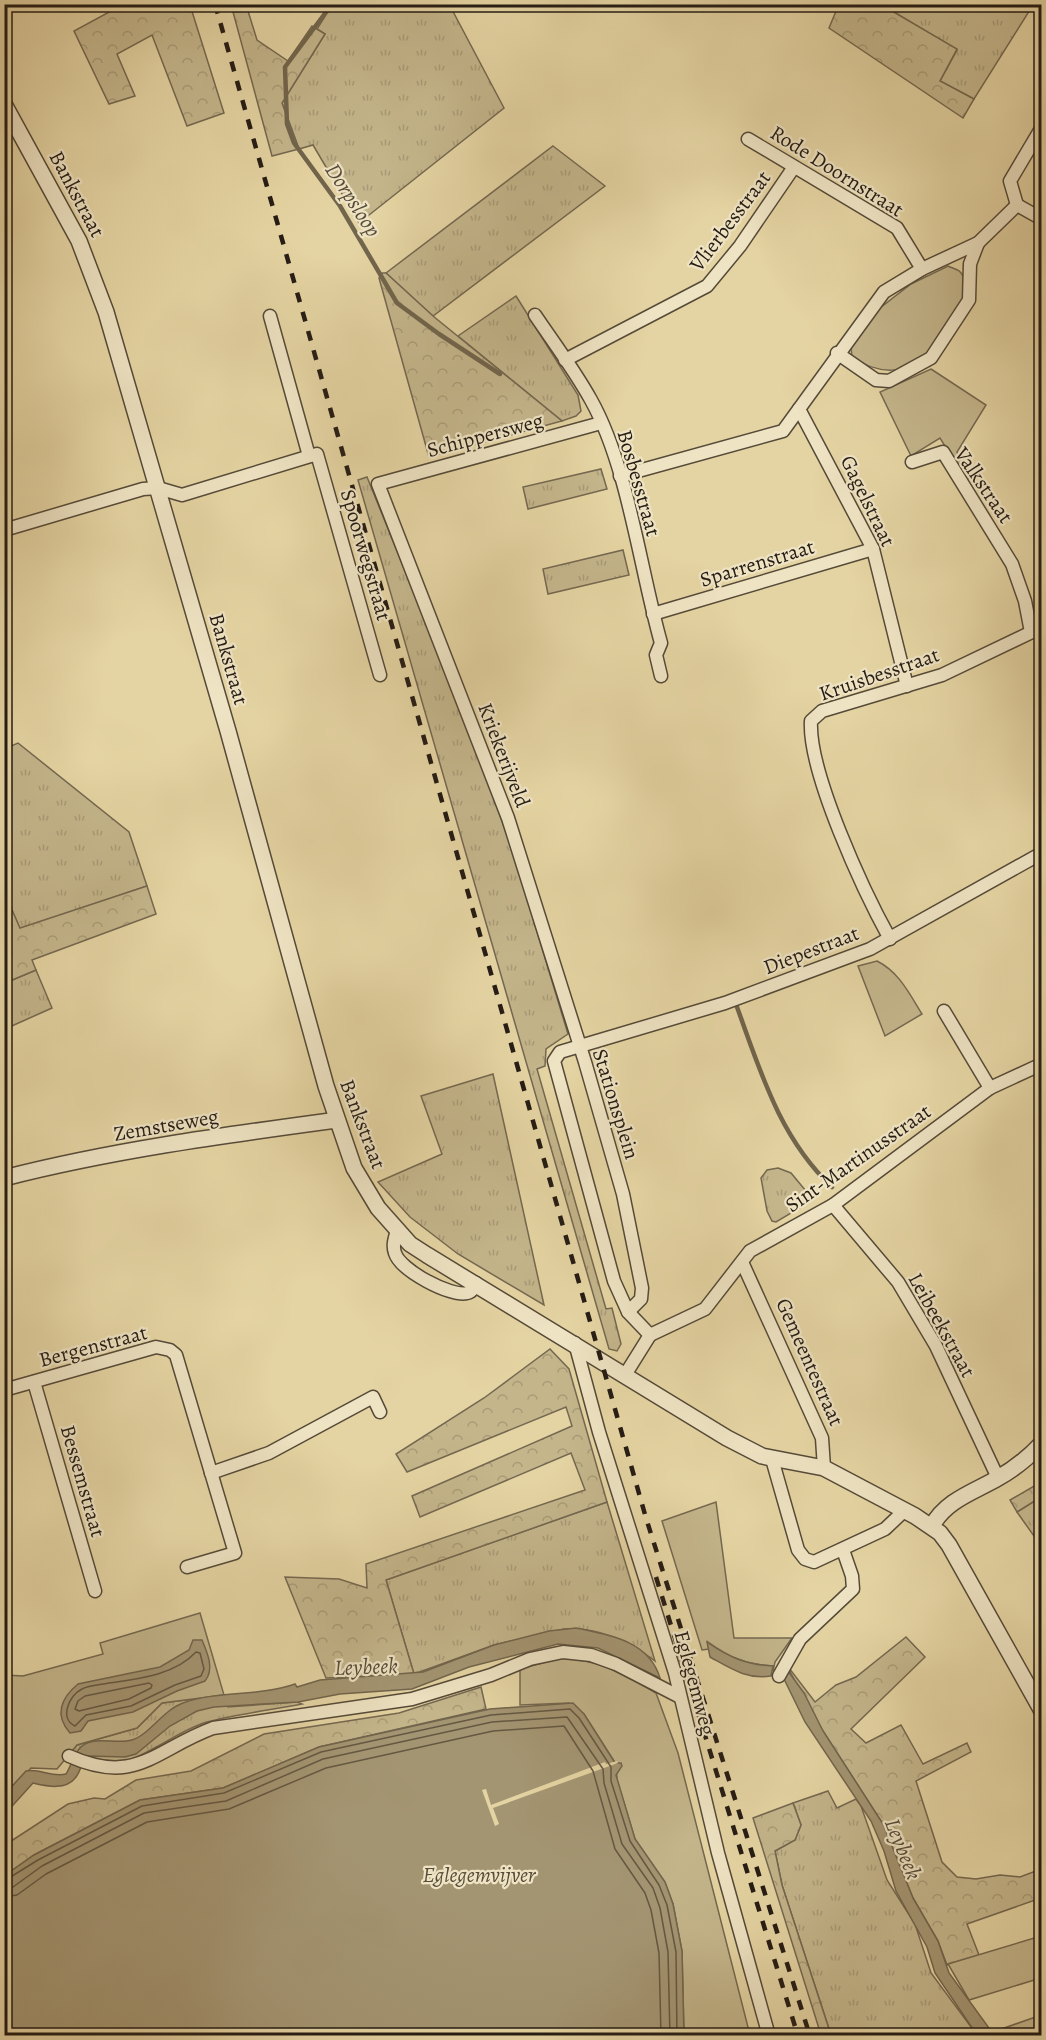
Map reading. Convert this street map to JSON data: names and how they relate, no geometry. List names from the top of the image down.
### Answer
{
  "streets": {
    "street": [
      "Rode Doornstraat",
      "Bankstraat",
      "Vlierbesstraat",
      "Schippersweg",
      "Bosbesstraat",
      "Valkstraat",
      "Gagelstraat",
      "Spoorwegstraat",
      "Sparrenstraat",
      "Kruisbesstraat",
      "Kriekerijveld",
      "Diepestraat",
      "Stationsplein",
      "Zemstseweg",
      "Sint-Martinusstraat",
      "Leibeekstraat",
      "Bergenstraat",
      "Gemeentestraat",
      "Bessemstraat",
      "Eglegemweg"
    ]
  },
  "crossings": [
    ["Rode Doornstraat", "Vlierbesstraat"],
    ["Bankstraat", "Zemstseweg"],
    ["Bankstraat", "Gemeentestraat"],
    ["Bankstraat", "Eglegemweg"],
    ["Vlierbesstraat", "Bosbesstraat"],
    ["Schippersweg", "Bosbesstraat"],
    ["Schippersweg", "Kriekerijveld"],
    ["Bosbesstraat", "Sparrenstraat"],
    ["Valkstraat", "Kruisbesstraat"],
    ["Gagelstraat", "Sparrenstraat"],
    ["Gagelstraat", "Kruisbesstraat"],
    ["Kruisbesstraat", "Diepestraat"],
    ["Kriekerijveld", "Diepestraat"],
    ["Kriekerijveld", "Stationsplein"],
    ["Diepestraat", "Stationsplein"],
    ["Stationsplein", "Sint-Martinusstraat"],
    ["Sint-Martinusstraat", "Leibeekstraat"],
    ["Sint-Martinusstraat", "Gemeentestraat"],
    ["Bergenstraat", "Bessemstraat"]
  ],
  "water": ["Dorpsloop", "Leybeek", "Eglegemvijver"]
}
